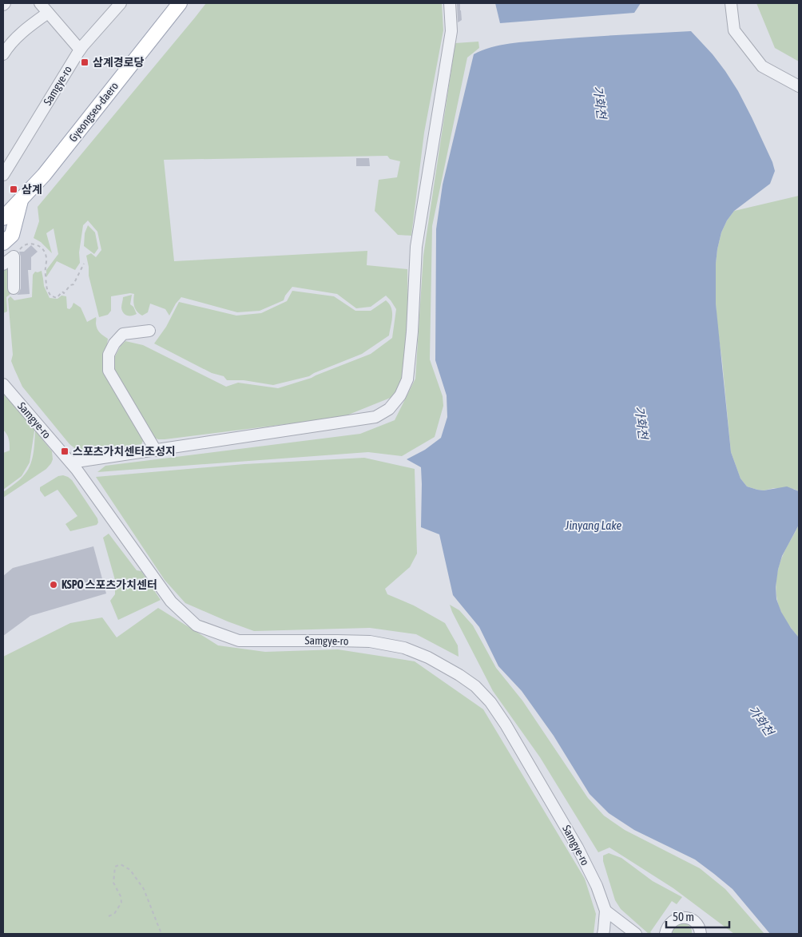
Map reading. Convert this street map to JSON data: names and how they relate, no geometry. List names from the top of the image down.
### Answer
{
  "streets": {
    "main road": ["Gyeongseo-daero"],
    "street": ["Samgye-ro"]
  },
  "water": ["가화천", "Jinyang Lake"],
  "places": {
    "transit": ["삼계경로당", "삼계", "스포츠가치센터조성지"],
    "other": ["KSPO 스포츠가치센터"]
  },
  "scale_bar": "50 m"
}
